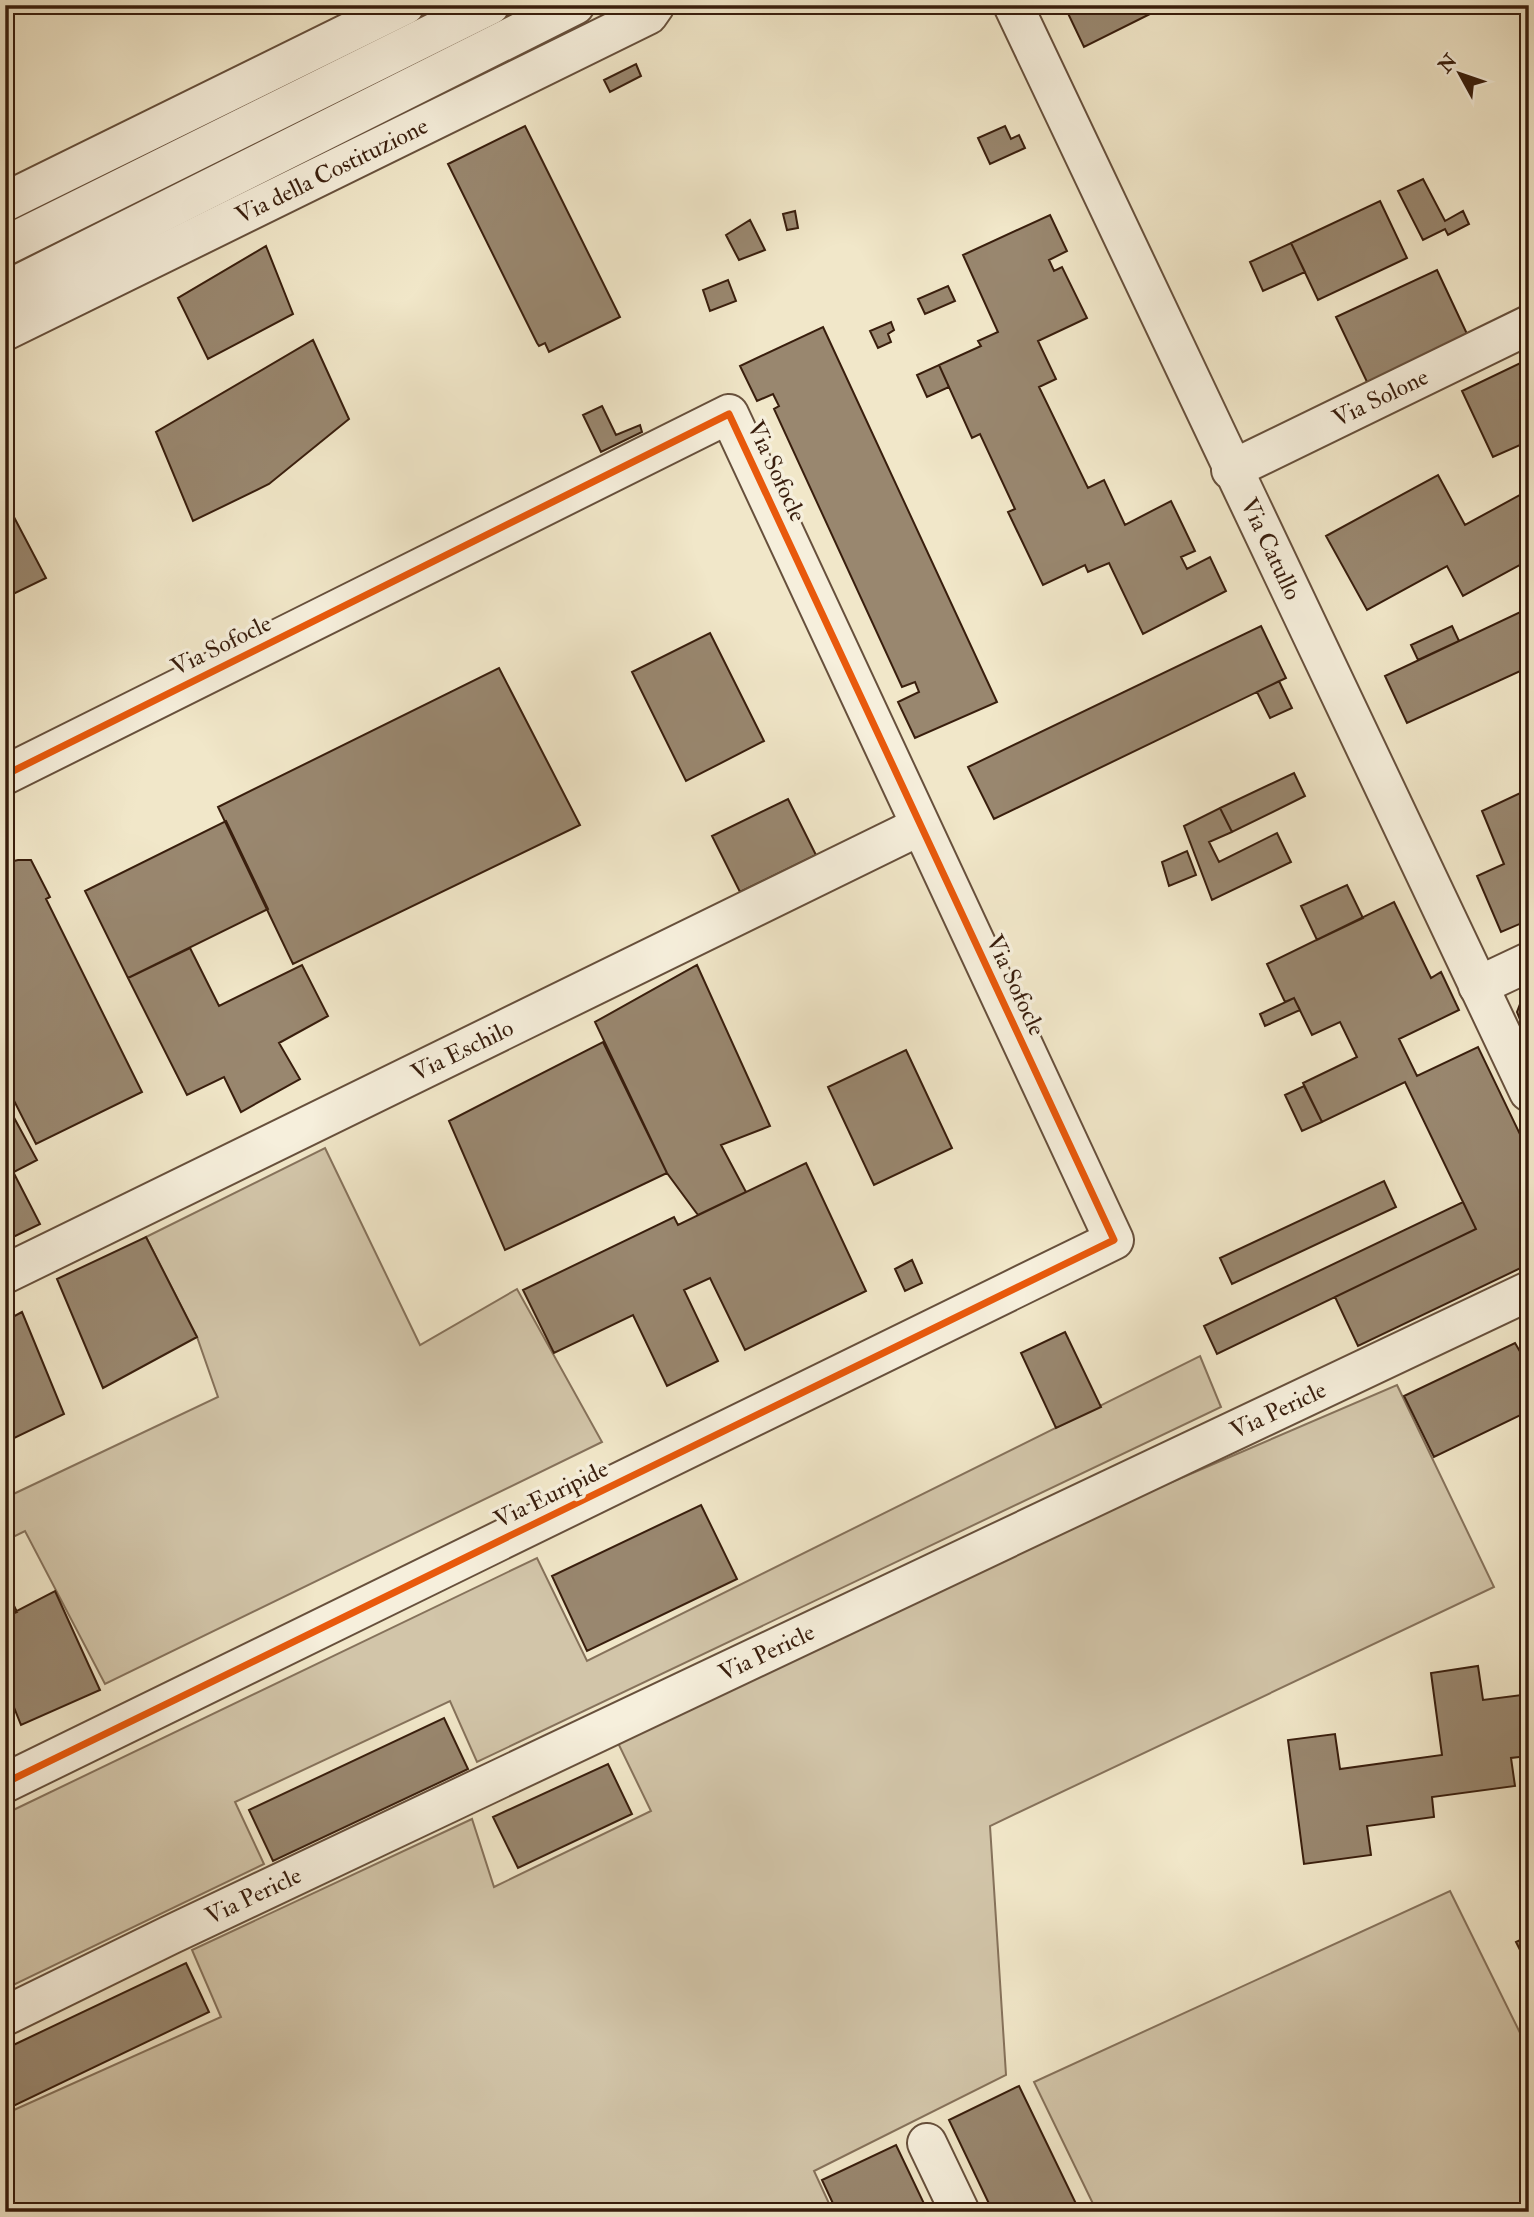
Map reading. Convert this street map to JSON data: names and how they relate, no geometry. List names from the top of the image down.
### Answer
{
  "streets": {
    "street": [
      "Via della Costituzione",
      "Via Solone",
      "Via Sofocle",
      "Via Catullo",
      "Via Eschilo",
      "Via Pericle",
      "Via Euripide"
    ]
  },
  "crossings": [
    ["Via Solone", "Via Catullo"],
    ["Via Sofocle", "Via Eschilo"],
    ["Via Sofocle", "Via Euripide"]
  ],
  "north": "top left"
}
